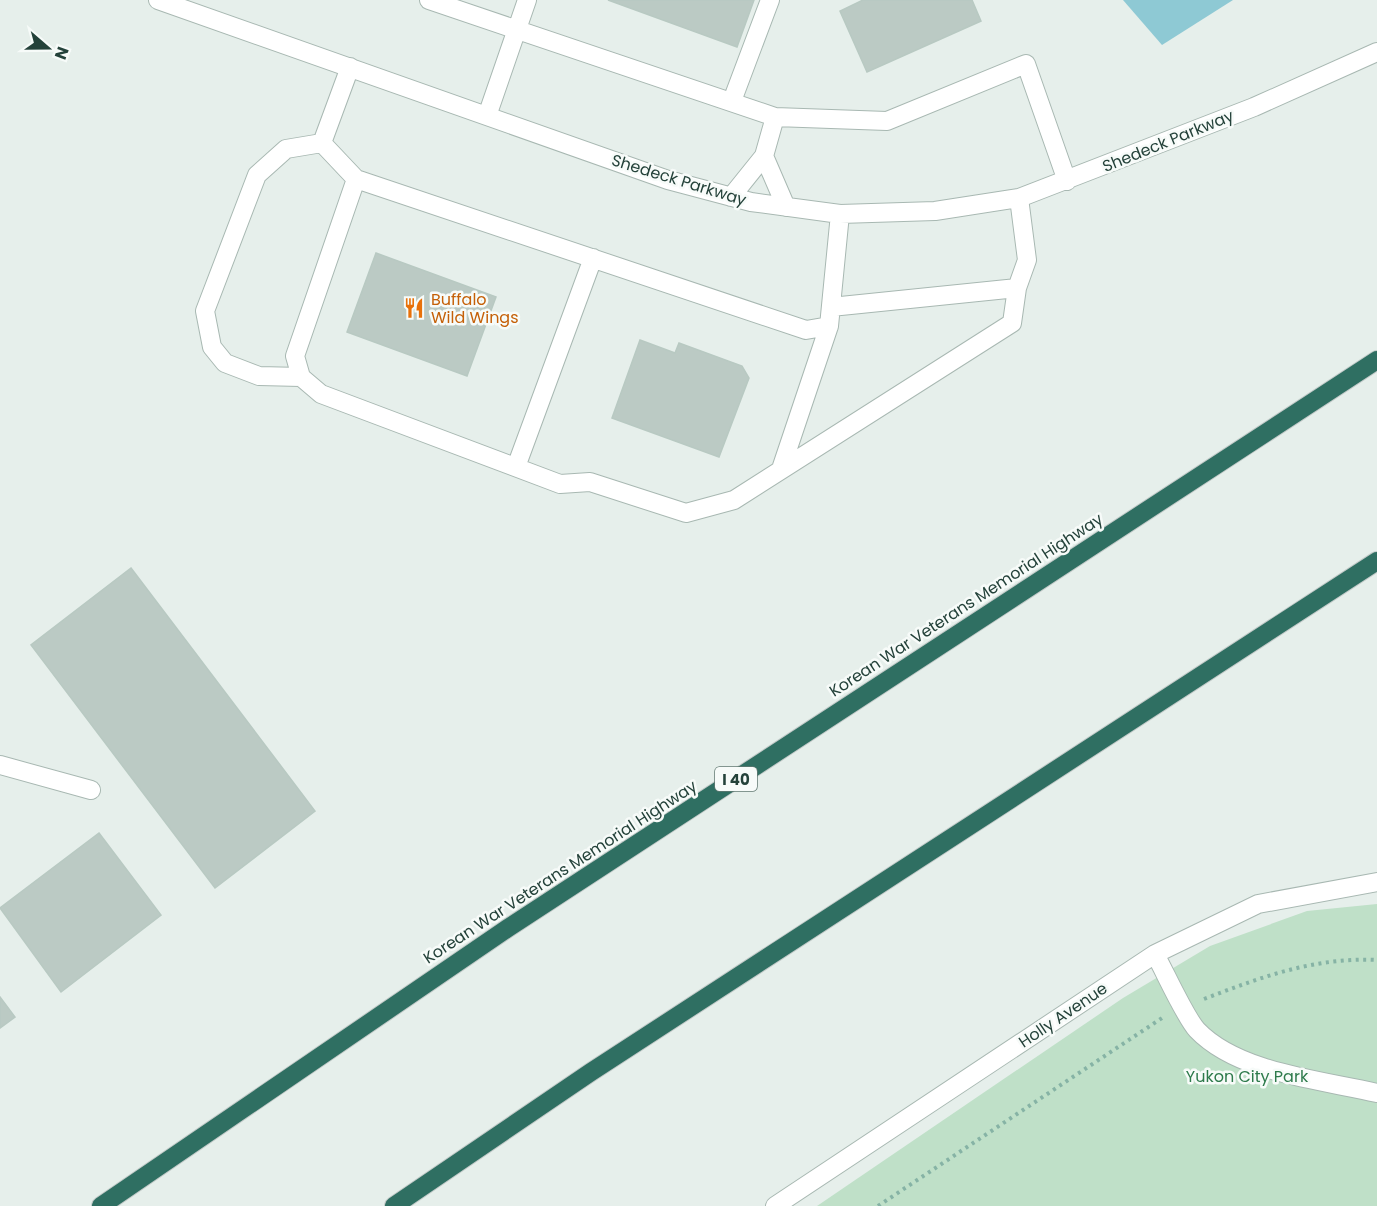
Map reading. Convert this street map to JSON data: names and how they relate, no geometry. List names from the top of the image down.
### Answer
{
  "streets": {
    "highway": ["Korean War Veterans Memorial Highway", "I 40"],
    "street": ["Shedeck Parkway", "Holly Avenue"]
  },
  "parks": ["Yukon City Park"],
  "places": {
    "restaurant": ["Buffalo Wild Wings"]
  },
  "north": "right"
}
